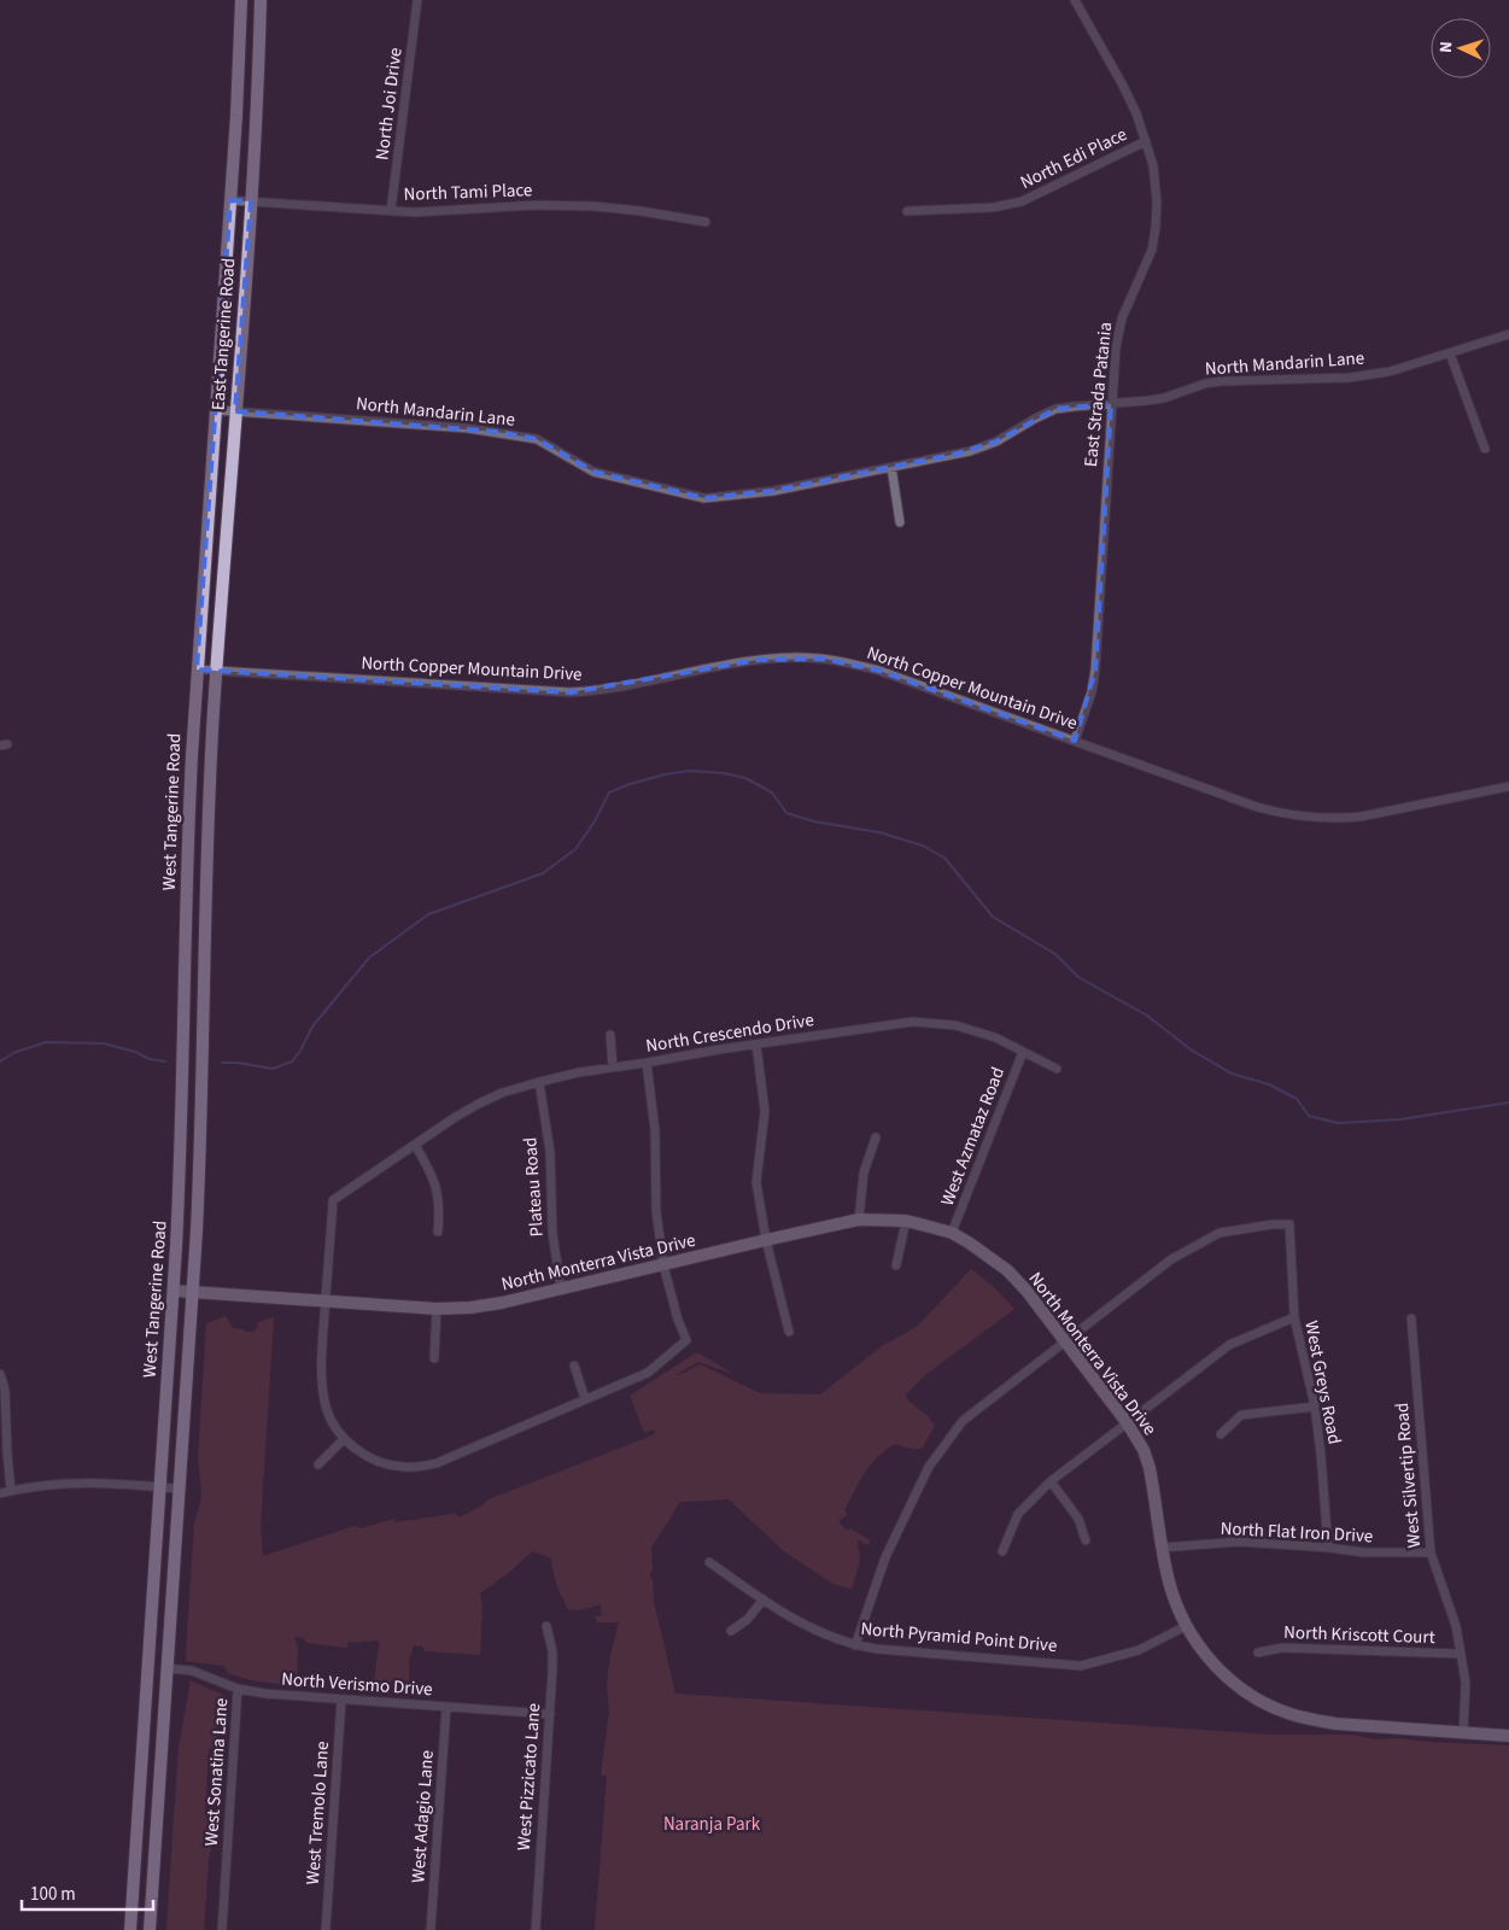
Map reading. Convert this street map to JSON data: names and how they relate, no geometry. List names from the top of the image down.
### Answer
{
  "streets": {
    "main road": ["East Tangerine Road", "West Tangerine Road"],
    "street": [
      "North Joi Drive",
      "North Edi Place",
      "North Tami Place",
      "North Mandarin Lane",
      "East Strada Patania",
      "North Copper Mountain Drive",
      "North Crescendo Drive",
      "West Azmataz Road",
      "Plateau Road",
      "North Monterra Vista Drive",
      "West Greys Road",
      "West Silvertip Road",
      "North Flat Iron Drive",
      "North Kriscott Court",
      "North Pyramid Point Drive",
      "North Verismo Drive",
      "West Sonatina Lane",
      "West Pizzicato Lane",
      "West Tremolo Lane",
      "West Adagio Lane"
    ]
  },
  "crossings": [
    ["North Joi Drive", "North Tami Place"],
    ["North Edi Place", "East Strada Patania"],
    ["North Tami Place", "East Tangerine Road"],
    ["East Tangerine Road", "North Mandarin Lane"],
    ["East Tangerine Road", "North Copper Mountain Drive"],
    ["East Tangerine Road", "West Tangerine Road"],
    ["North Mandarin Lane", "East Strada Patania"],
    ["East Strada Patania", "North Copper Mountain Drive"],
    ["North Copper Mountain Drive", "West Tangerine Road"],
    ["West Tangerine Road", "North Monterra Vista Drive"],
    ["West Tangerine Road", "North Verismo Drive"],
    ["North Crescendo Drive", "West Azmataz Road"],
    ["North Crescendo Drive", "Plateau Road"],
    ["North Crescendo Drive", "North Monterra Vista Drive"],
    ["West Azmataz Road", "North Monterra Vista Drive"],
    ["Plateau Road", "North Monterra Vista Drive"],
    ["North Monterra Vista Drive", "West Greys Road"],
    ["North Monterra Vista Drive", "West Silvertip Road"],
    ["North Monterra Vista Drive", "North Flat Iron Drive"],
    ["North Monterra Vista Drive", "North Pyramid Point Drive"],
    ["West Greys Road", "North Flat Iron Drive"],
    ["West Silvertip Road", "North Flat Iron Drive"],
    ["West Silvertip Road", "North Kriscott Court"],
    ["North Verismo Drive", "West Sonatina Lane"],
    ["North Verismo Drive", "West Pizzicato Lane"],
    ["North Verismo Drive", "West Tremolo Lane"],
    ["North Verismo Drive", "West Adagio Lane"]
  ],
  "parks": ["Naranja Park"],
  "scale_bar": "100 m",
  "north": "left"
}
